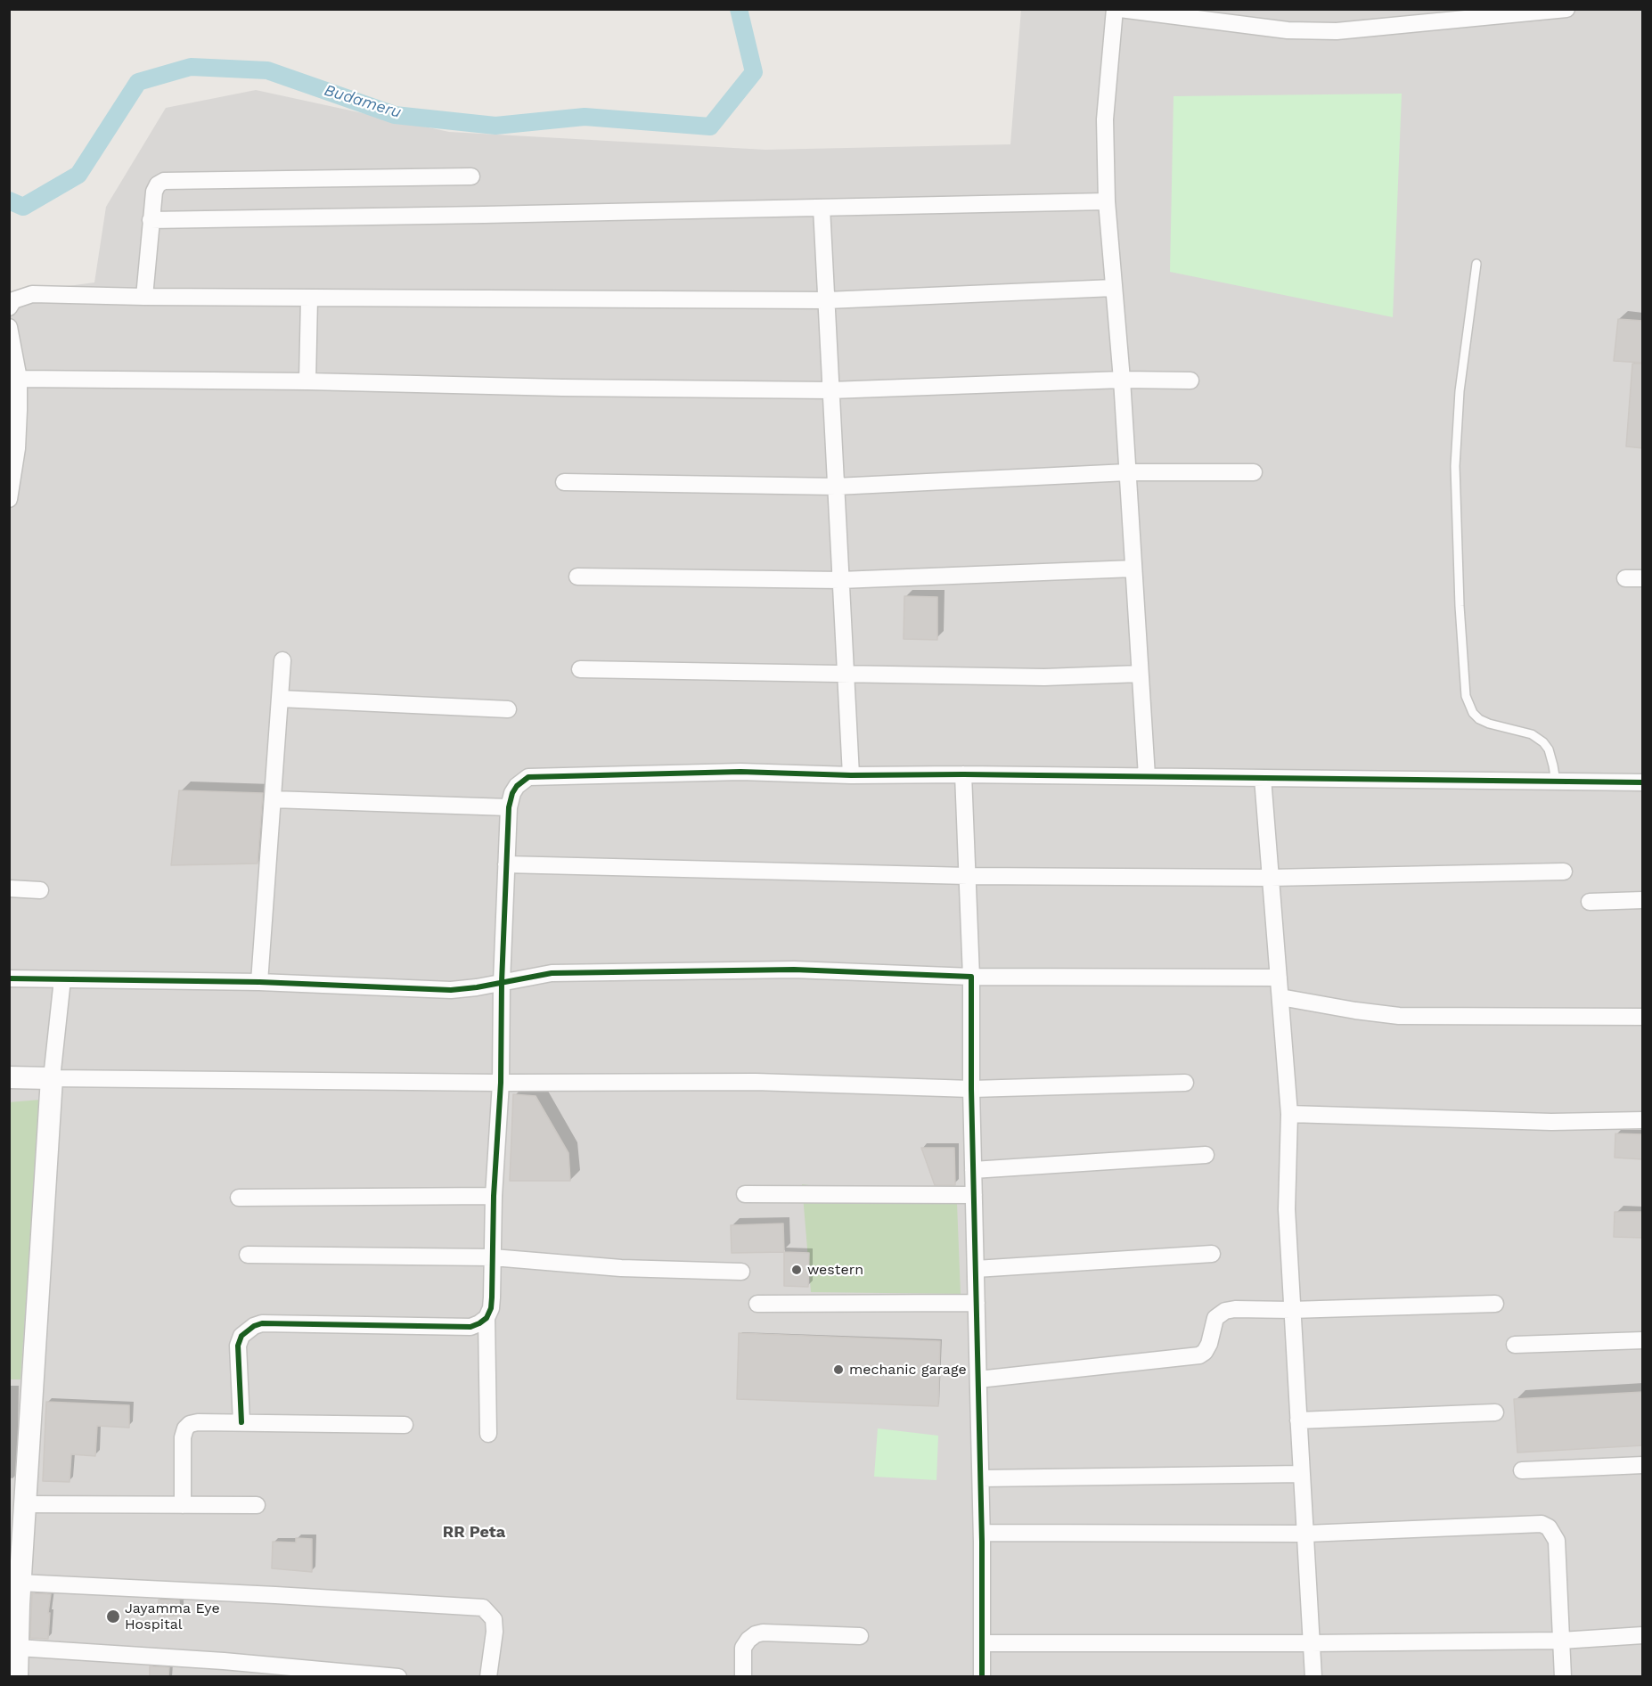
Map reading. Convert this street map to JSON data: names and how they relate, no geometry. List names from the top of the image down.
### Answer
{
  "districts": ["RR Peta"],
  "water": ["Budameru"],
  "places": ["western", "mechanic garage", "Jayamma Eye Hospital"]
}
